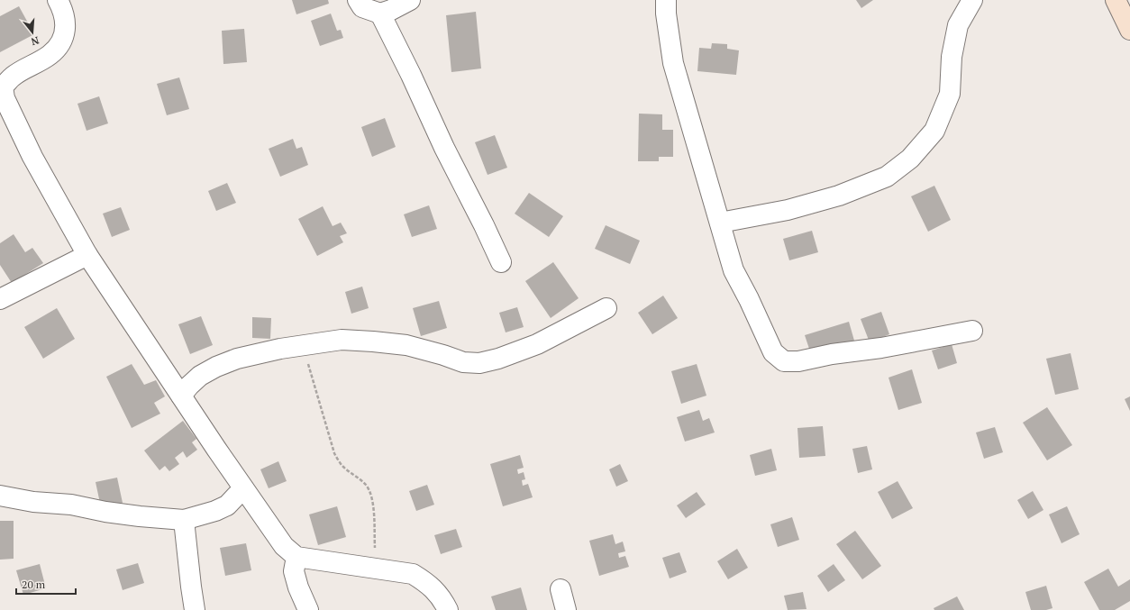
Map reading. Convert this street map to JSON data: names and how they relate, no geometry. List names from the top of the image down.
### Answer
{
  "scale_bar": "20 m",
  "north": "bottom"
}
